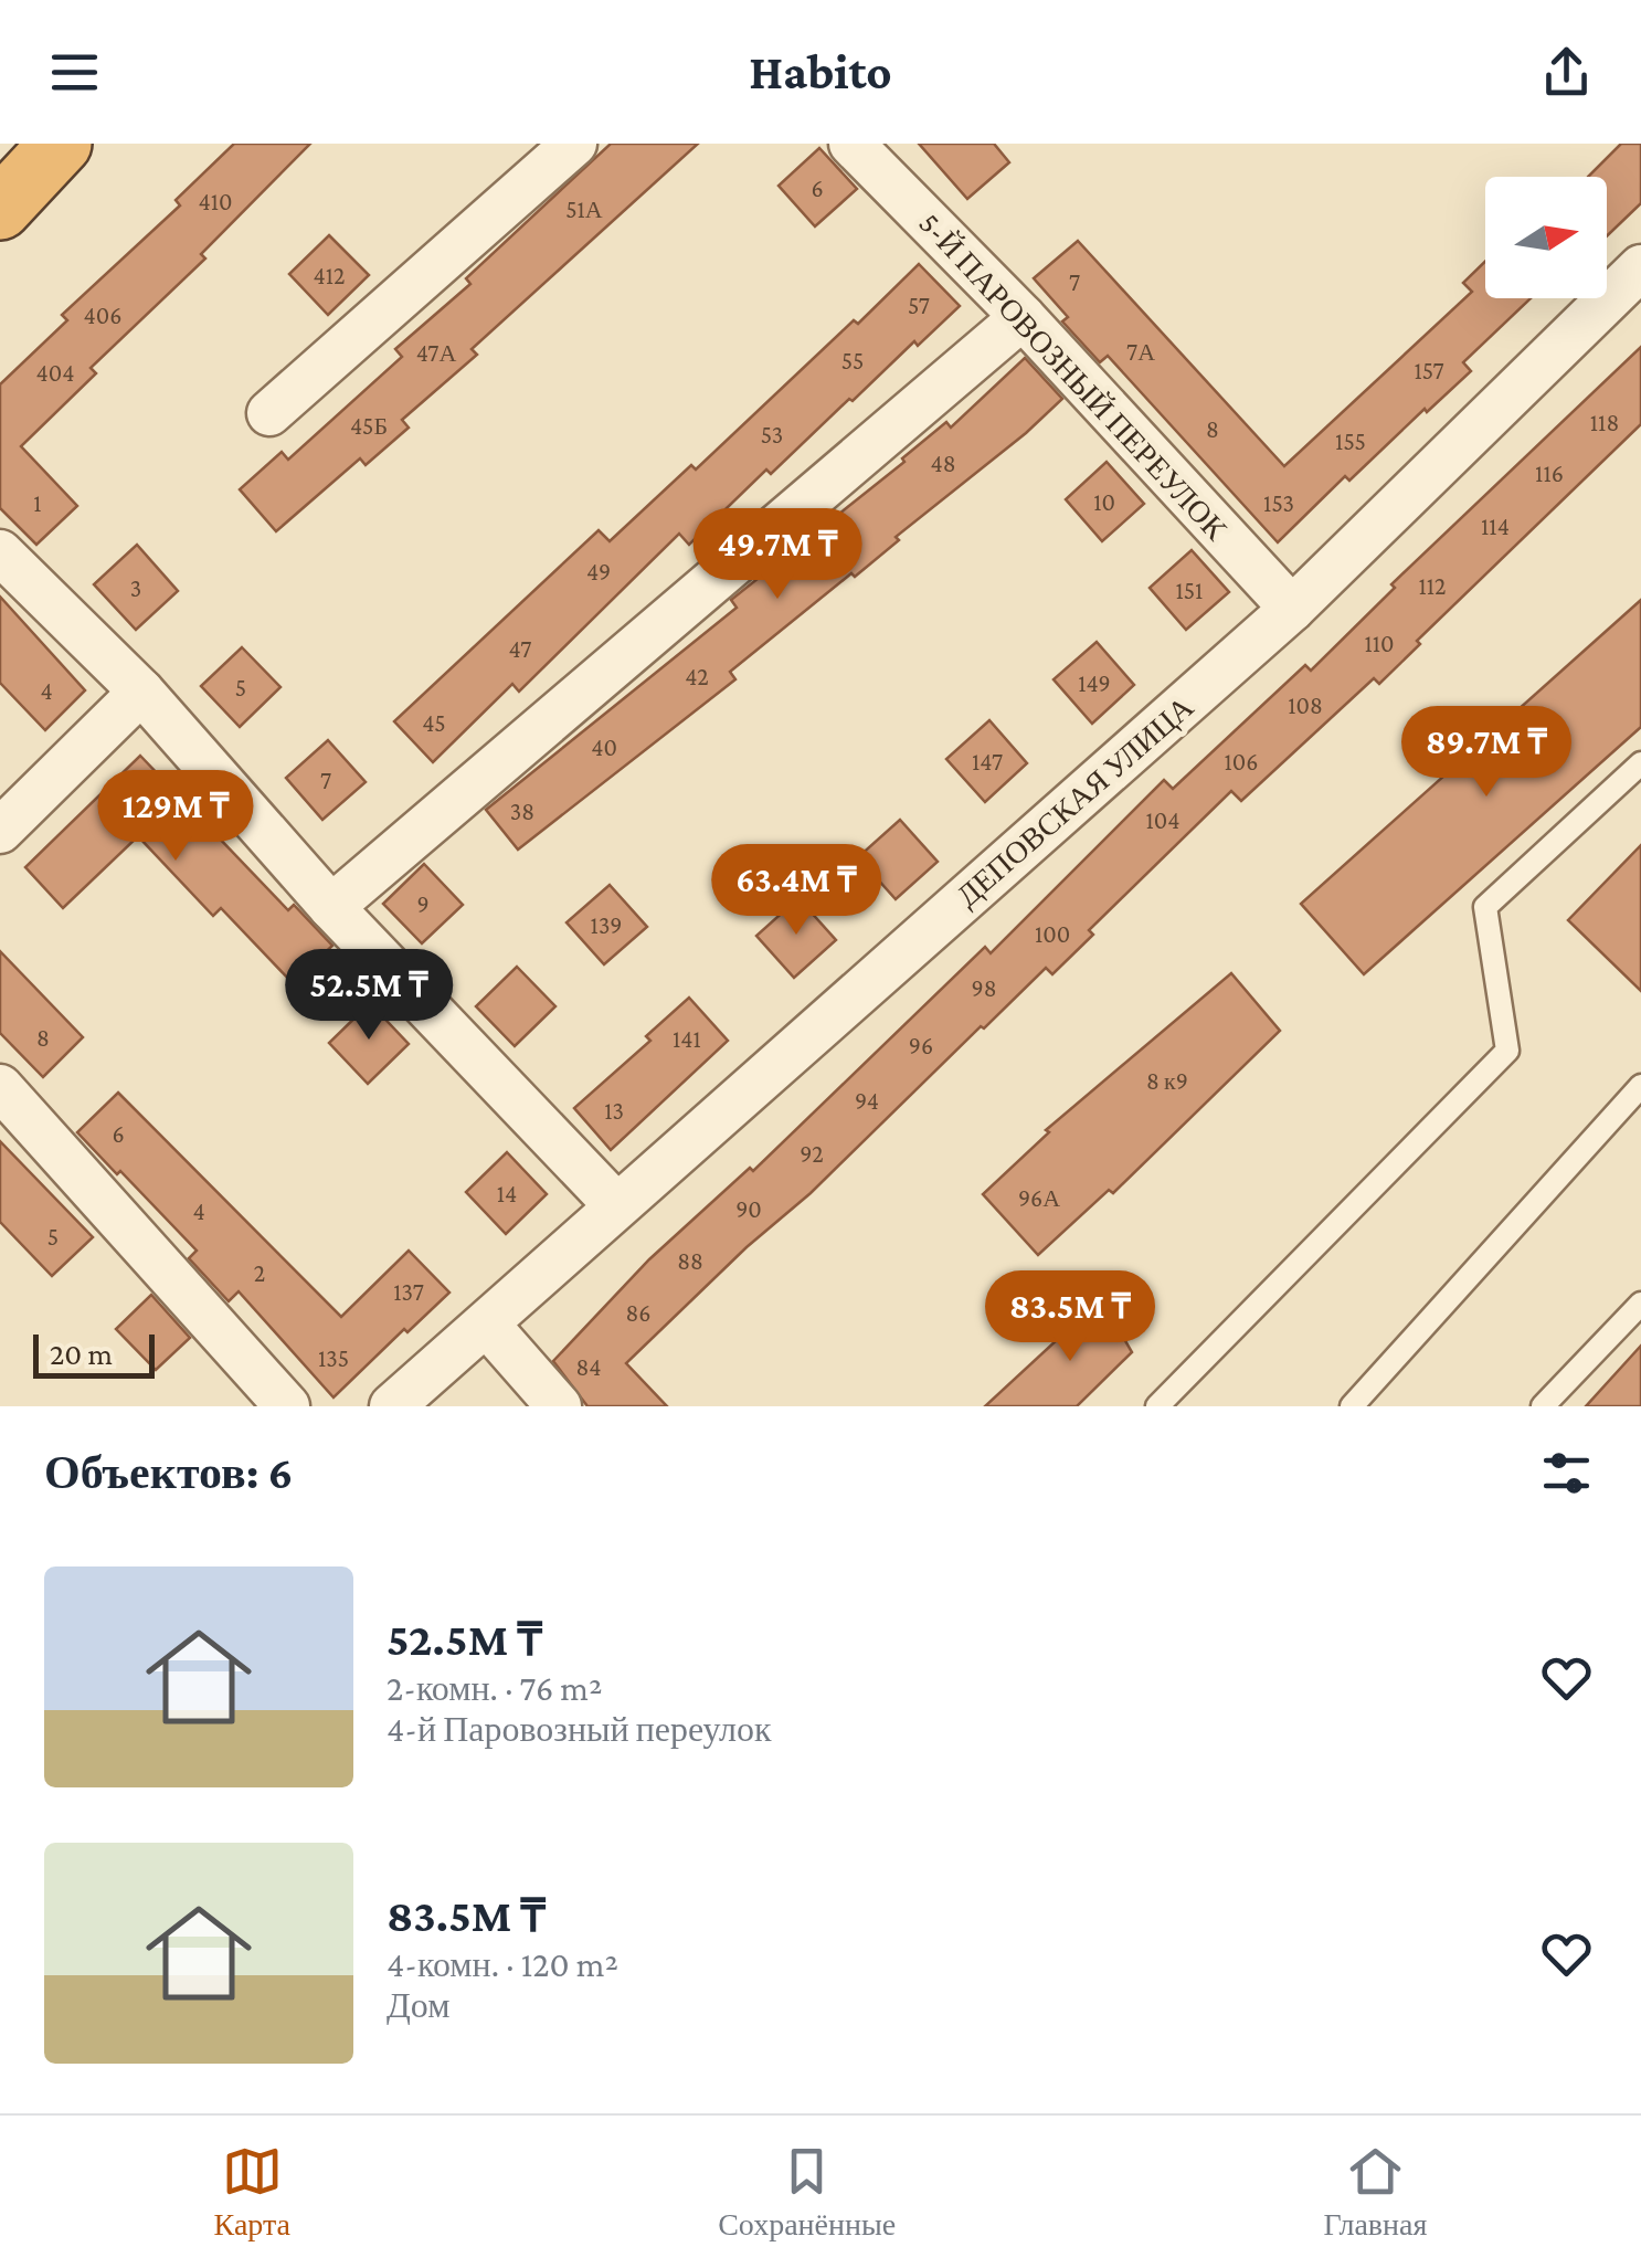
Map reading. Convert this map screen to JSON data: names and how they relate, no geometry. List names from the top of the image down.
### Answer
{
  "streets": {
    "street": ["5-Й ПАРОВОЗНЫЙ ПЕРЕУЛОК", "ДЕПОВСКАЯ УЛИЦА"]
  },
  "crossings": [
    ["5-Й ПАРОВОЗНЫЙ ПЕРЕУЛОК", "ДЕПОВСКАЯ УЛИЦА"]
  ],
  "house_numbers": [
    "6",
    "410",
    "51А",
    "412",
    "7",
    "57",
    "406",
    "7А",
    "47А",
    "55",
    "157",
    "404",
    "118",
    "45Б",
    "8",
    "53",
    "155",
    "48",
    "116",
    "10",
    "1",
    "153",
    "114",
    "49",
    "112",
    "3",
    "151",
    "110",
    "47",
    "42",
    "149",
    "5",
    "4",
    "108",
    "45",
    "40",
    "147",
    "106",
    "7",
    "38",
    "104",
    "9",
    "139",
    "100",
    "98",
    "8",
    "141",
    "96",
    "8 к9",
    "94",
    "13",
    "6",
    "92",
    "14",
    "96А",
    "90",
    "4",
    "5",
    "88",
    "2",
    "137",
    "86",
    "135",
    "84"
  ],
  "scale_bar": "20 m",
  "north": "right",
  "page": {
    "header": "Habito",
    "price": [
      "49.7M ₸",
      "89.7M ₸",
      "129M ₸",
      "63.4M ₸",
      "52.5M ₸",
      "83.5M ₸"
    ],
    "scale": "20 m",
    "heading": "Объектов: 6",
    "list": [
      {
        "name": "52.5M ₸",
        "note": "2-комн. · 76 m² · 4-й Паровозный переулок"
      },
      {
        "name": "83.5M ₸",
        "note": "4-комн. · 120 m² · Дом"
      }
    ],
    "tabs": ["Карта", "Сохранённые", "Главная"]
  }
}
